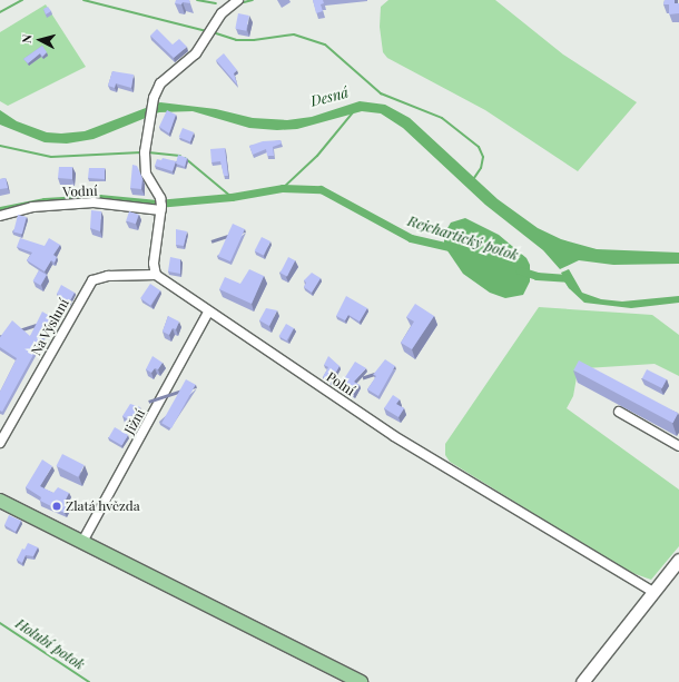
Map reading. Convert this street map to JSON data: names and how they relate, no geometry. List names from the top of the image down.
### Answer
{
  "streets": {
    "street": [
      "Vodní",
      "Na Výsluní",
      "Polní",
      "Jižní"
    ]
  },
  "crossings": [
    ["Na Výsluní", "Polní"],
    ["Polní", "Jižní"]
  ],
  "water": ["Desná", "Rejchartický potok", "Holubí potok"],
  "places": ["Zlatá hvězda"],
  "north": "left"
}
